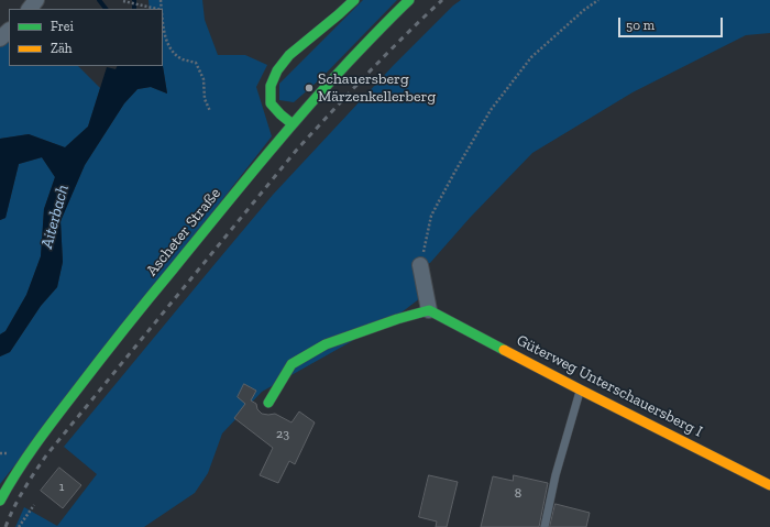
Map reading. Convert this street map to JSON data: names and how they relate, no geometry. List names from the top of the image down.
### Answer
{
  "streets": {
    "street": ["Ascheter Straße", "Güterweg Unterschauersberg I"]
  },
  "water": ["Aiterbach"],
  "places": ["Schauersberg Märzenkellerberg"],
  "house_numbers": ["23", "1", "8"],
  "legend": ["Frei", "Zäh"],
  "scale_bar": "50 m"
}
